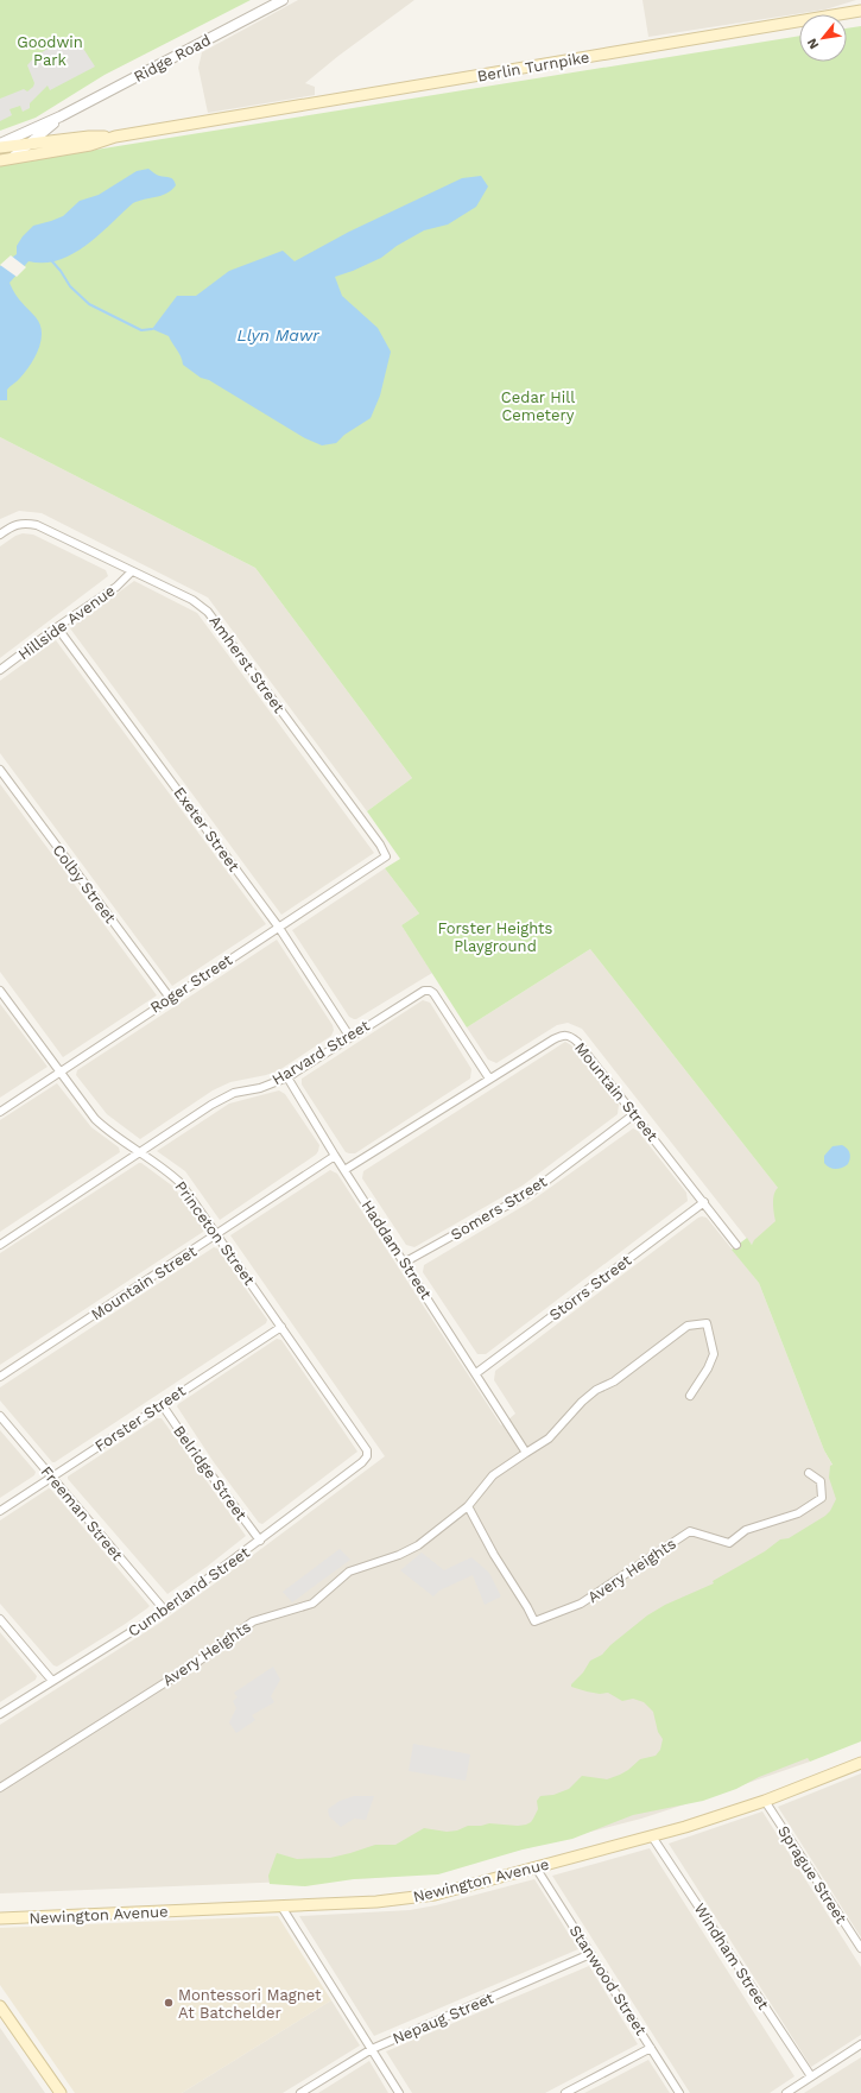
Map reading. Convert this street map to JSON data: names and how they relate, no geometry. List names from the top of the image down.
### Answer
{
  "streets": {
    "main road": ["Berlin Turnpike", "Newington Avenue"],
    "street": [
      "Ridge Road",
      "Hillside Avenue",
      "Amherst Street",
      "Exeter Street",
      "Colby Street",
      "Roger Street",
      "Harvard Street",
      "Mountain Street",
      "Somers Street",
      "Princeton Street",
      "Haddam Street",
      "Storrs Street",
      "Forster Street",
      "Belridge Street",
      "Freeman Street",
      "Avery Heights",
      "Cumberland Street",
      "Sprague Street",
      "Windham Street",
      "Stanwood Street",
      "Nepaug Street"
    ]
  },
  "crossings": [
    ["Hillside Avenue", "Amherst Street"],
    ["Hillside Avenue", "Exeter Street"],
    ["Amherst Street", "Roger Street"],
    ["Exeter Street", "Roger Street"],
    ["Exeter Street", "Harvard Street"],
    ["Colby Street", "Roger Street"],
    ["Roger Street", "Princeton Street"],
    ["Harvard Street", "Mountain Street"],
    ["Harvard Street", "Princeton Street"],
    ["Harvard Street", "Haddam Street"],
    ["Mountain Street", "Somers Street"],
    ["Mountain Street", "Princeton Street"],
    ["Mountain Street", "Haddam Street"],
    ["Mountain Street", "Storrs Street"],
    ["Somers Street", "Haddam Street"],
    ["Princeton Street", "Forster Street"],
    ["Princeton Street", "Cumberland Street"],
    ["Haddam Street", "Storrs Street"],
    ["Haddam Street", "Avery Heights"],
    ["Forster Street", "Belridge Street"],
    ["Forster Street", "Freeman Street"],
    ["Belridge Street", "Cumberland Street"],
    ["Freeman Street", "Cumberland Street"],
    ["Sprague Street", "Newington Avenue"],
    ["Newington Avenue", "Windham Street"],
    ["Newington Avenue", "Stanwood Street"],
    ["Stanwood Street", "Nepaug Street"]
  ],
  "water": ["Llyn Mawr"],
  "parks": ["Goodwin Park", "Cedar Hill Cemetery", "Forster Heights Playground"],
  "places": ["Montessori Magnet At Batchelder"],
  "north": "bottom left"
}
